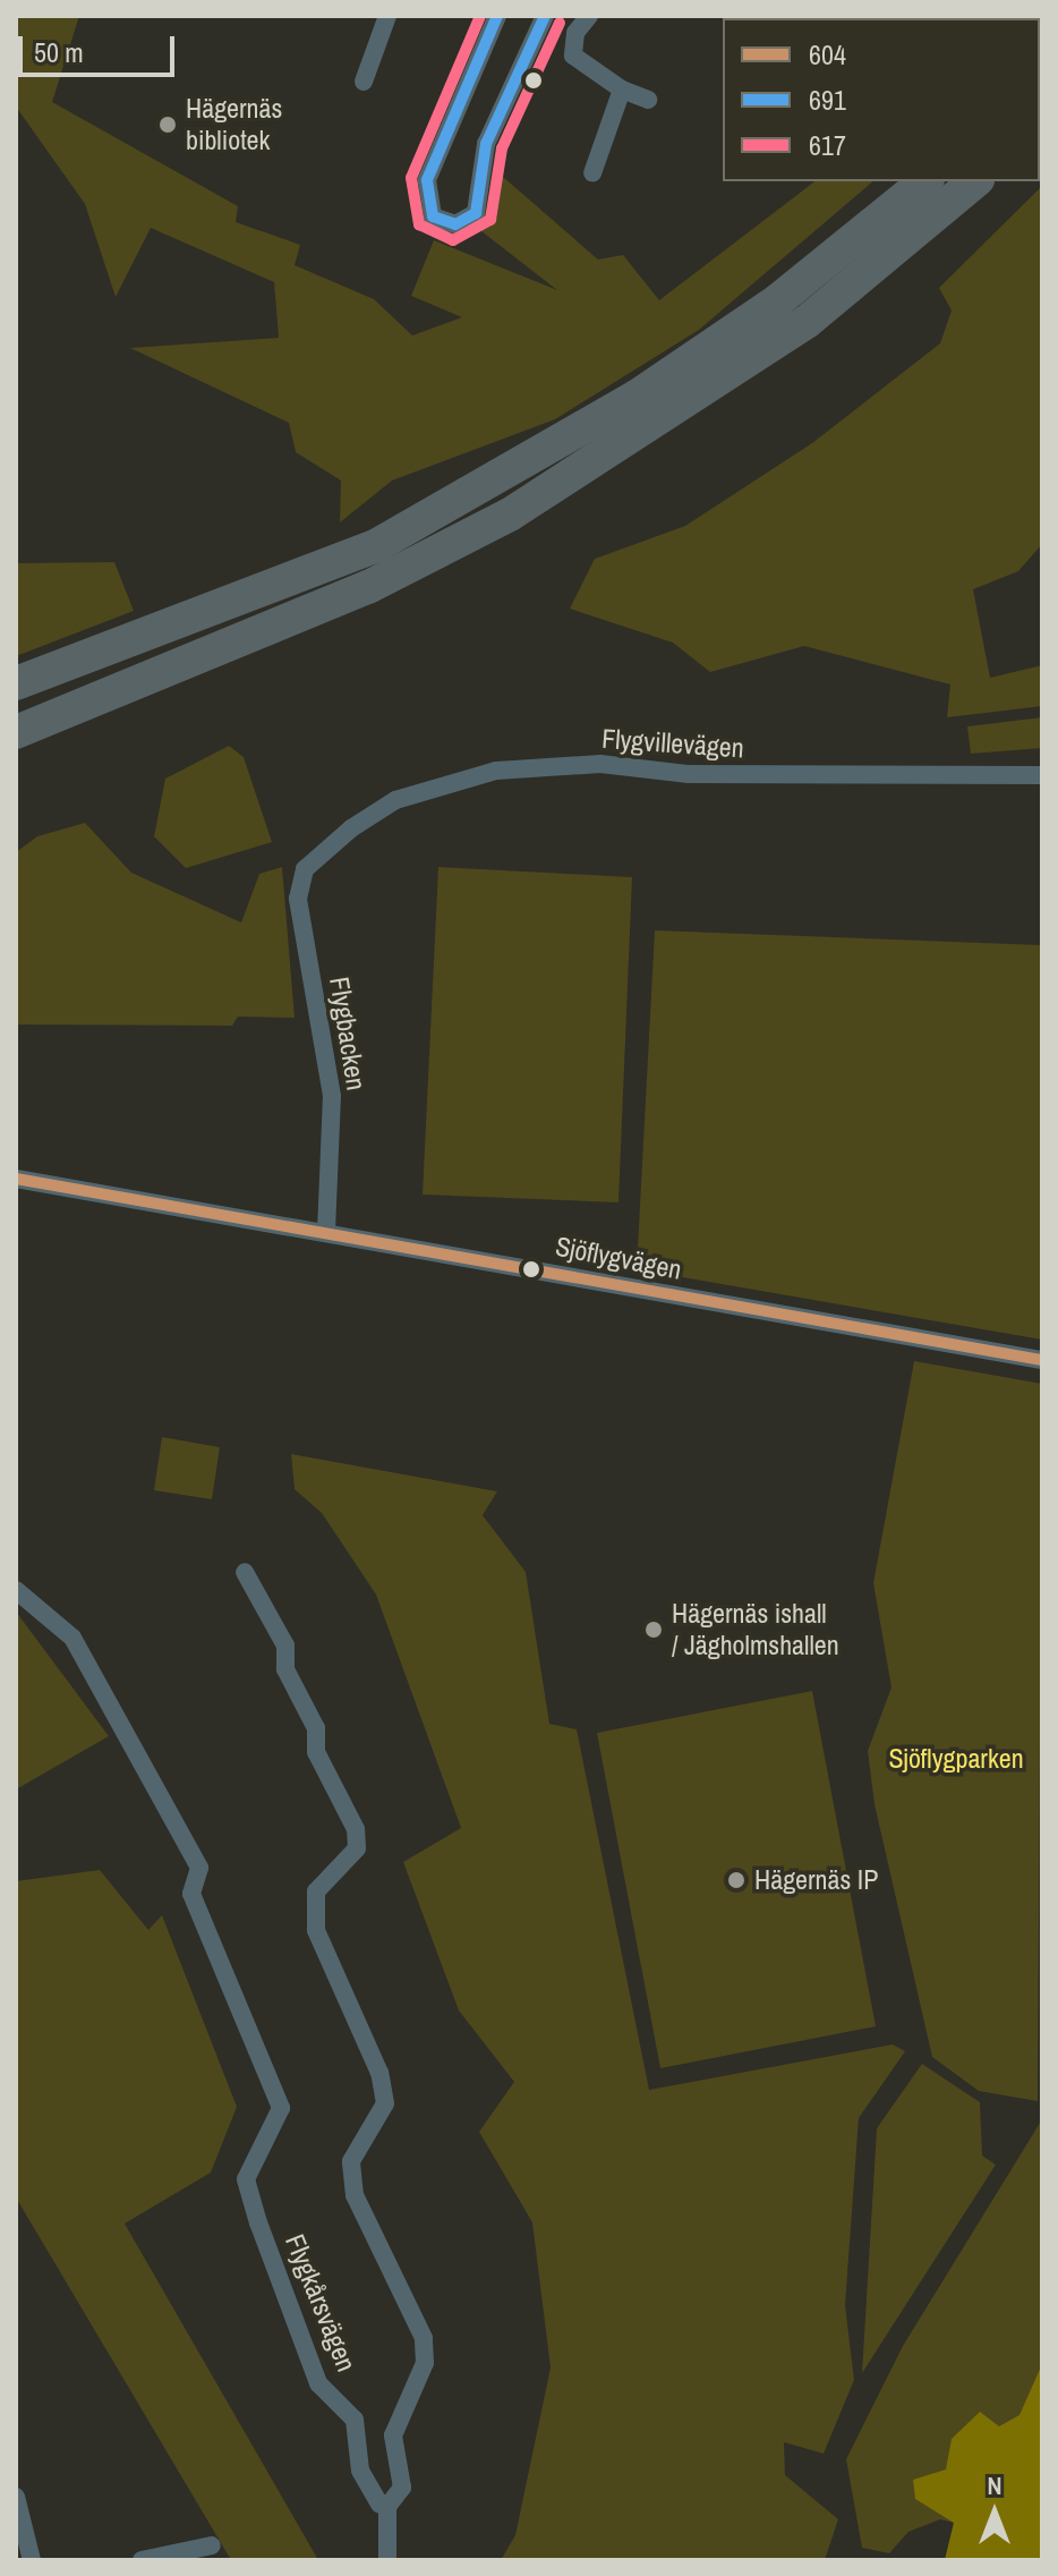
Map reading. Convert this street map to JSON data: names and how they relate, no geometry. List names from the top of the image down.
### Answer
{
  "streets": {
    "street": [
      "Flygvillevägen",
      "Flygbacken",
      "Sjöflygvägen",
      "Flygkårsvägen"
    ]
  },
  "crossings": [
    ["Flygvillevägen", "Flygbacken"],
    ["Flygbacken", "Sjöflygvägen"]
  ],
  "parks": ["Sjöflygparken"],
  "places": ["Hägernäs bibliotek", "Hägernäs ishall / Jägholmshallen", "Hägernäs IP"],
  "lines": ["transit line 691", "transit line 617", "transit line 604"],
  "legend": ["604", "691", "617"],
  "scale_bar": "50 m",
  "north": "top"
}
